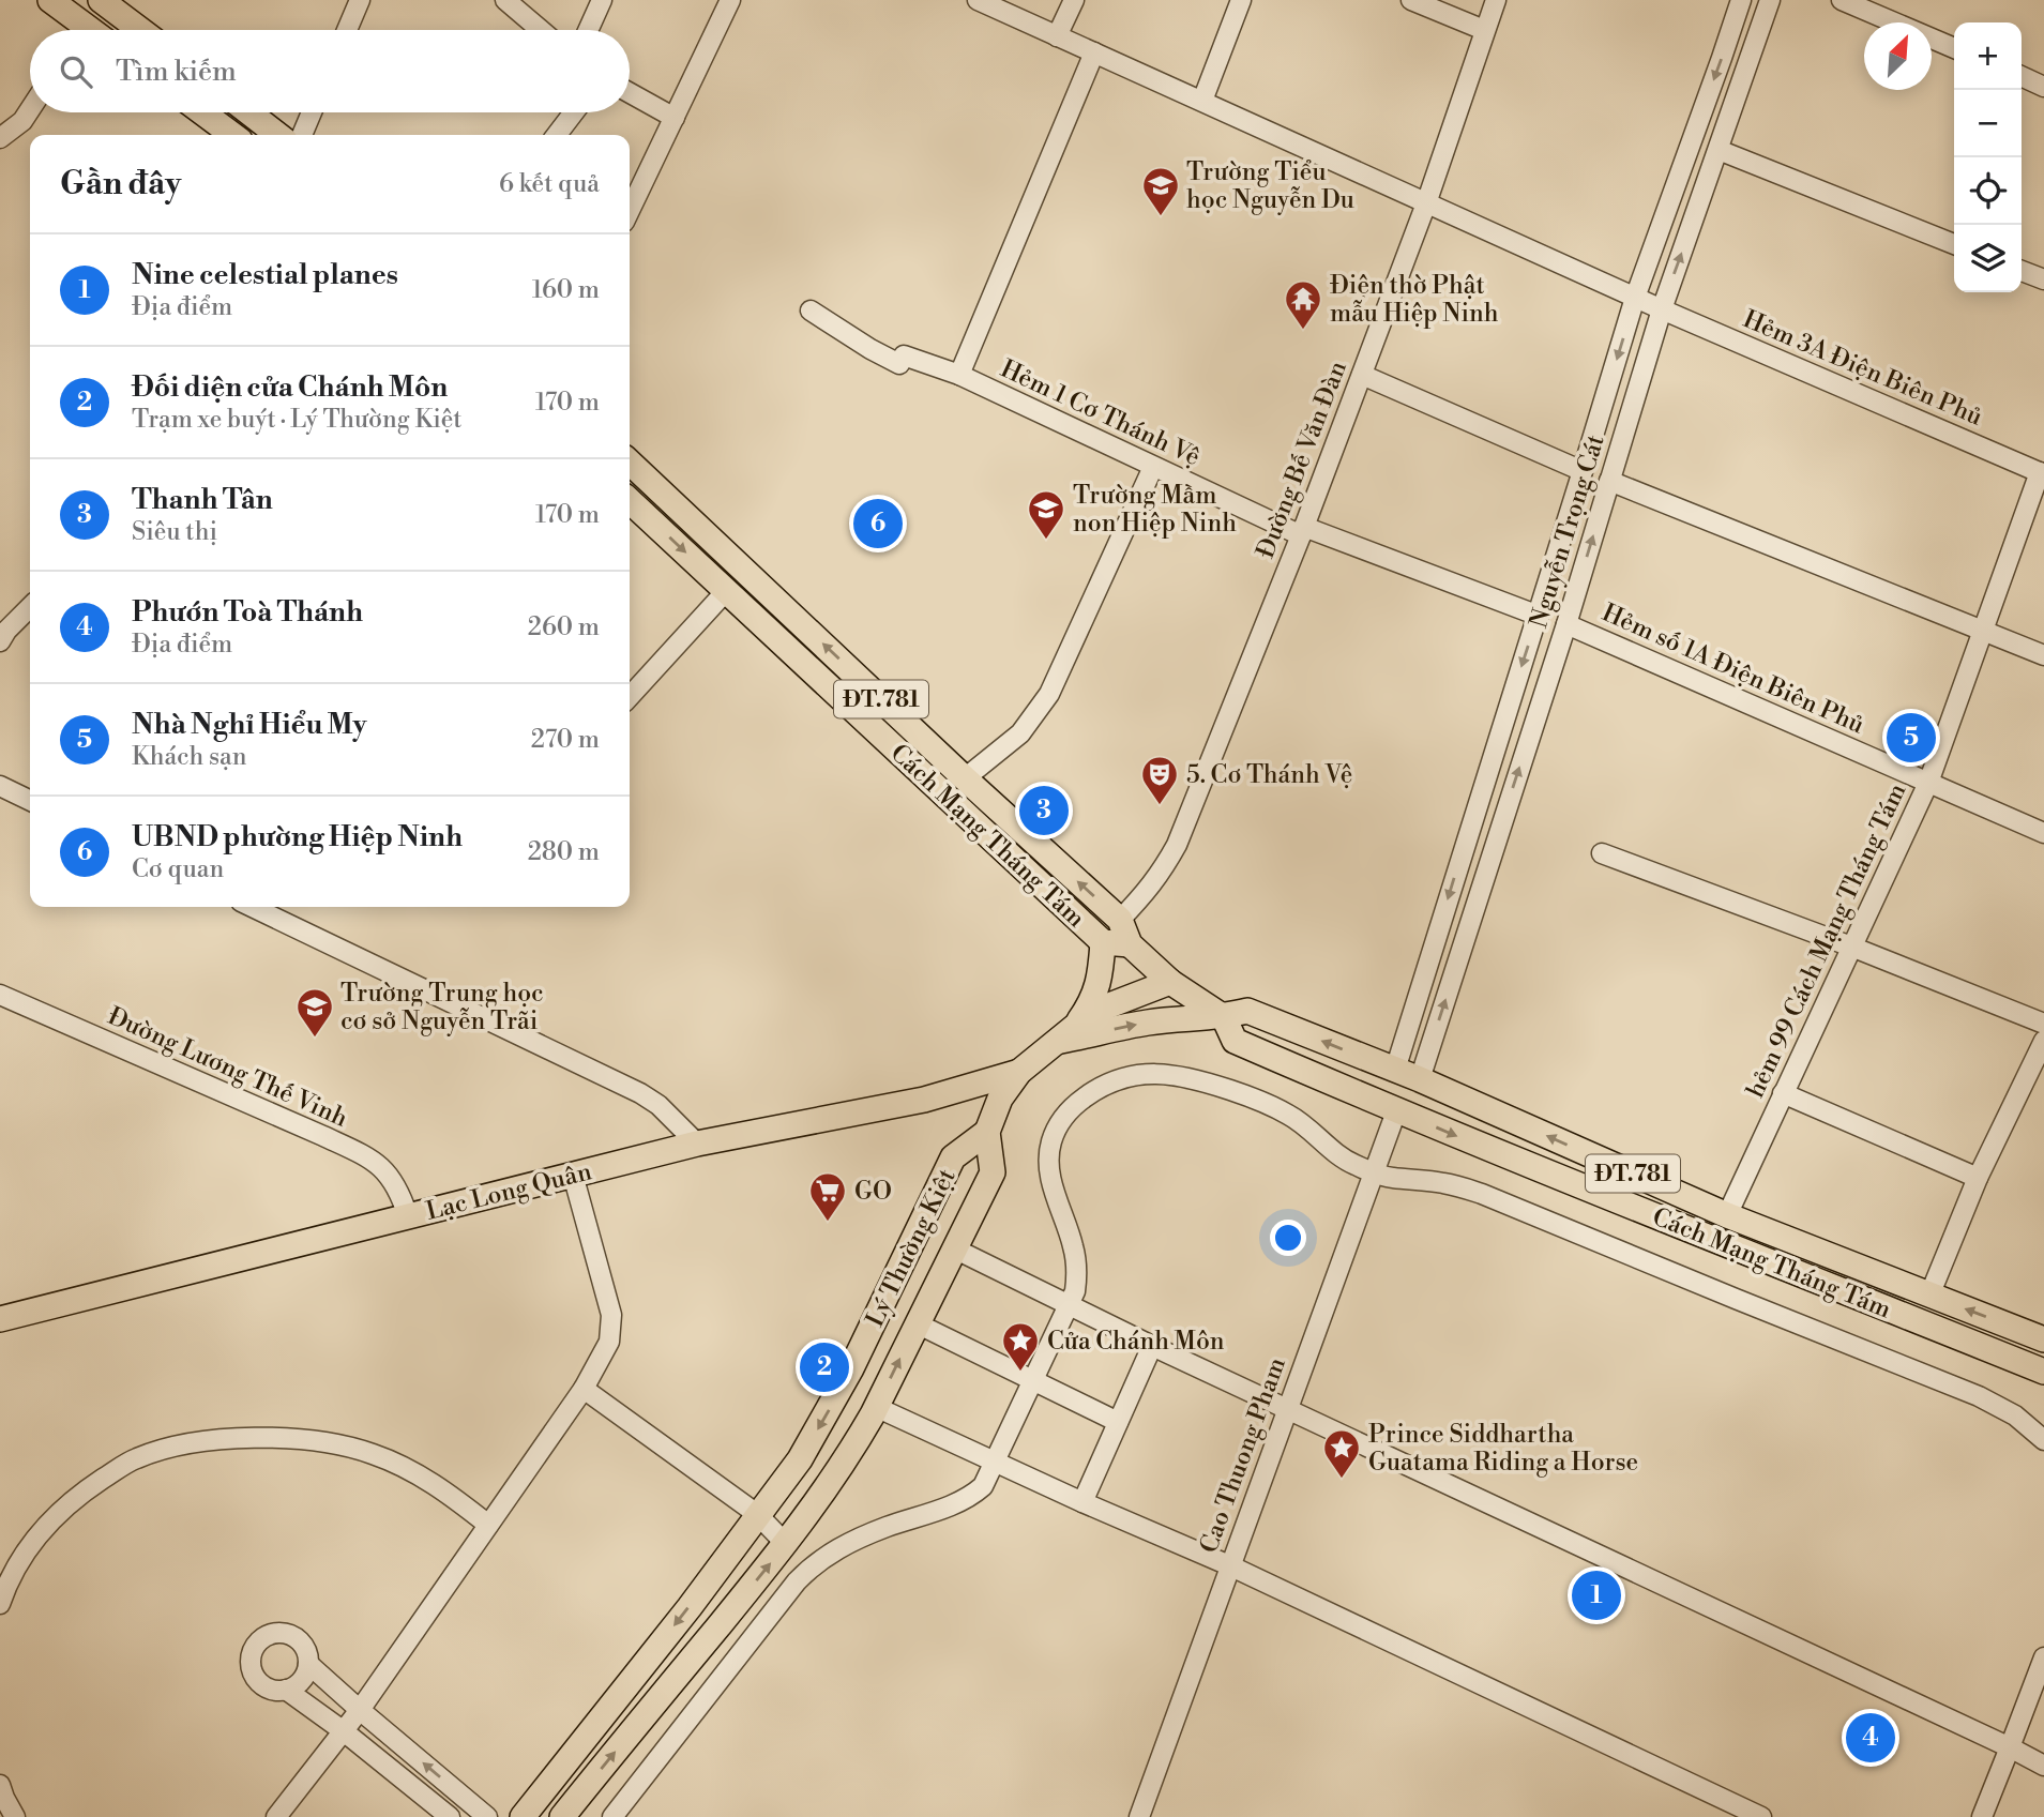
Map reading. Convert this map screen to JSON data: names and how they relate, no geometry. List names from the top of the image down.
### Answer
{
  "streets": {
    "main road": [
      "ĐT.781",
      "Cách Mạng Tháng Tám",
      "Lạc Long Quân",
      "Lý Thường Kiệt"
    ],
    "street": [
      "Hẻm 3A Điện Biên Phủ",
      "Hẻm 1 Cơ Thánh Vệ",
      "Đường Bế Văn Đàn",
      "Nguyễn Trọng Cát",
      "Hẻm số 1A Điện Biên Phủ",
      "hẻm 99 Cách Mạng Tháng Tám",
      "Đường Lương Thế Vinh",
      "Cao Thuong Pham"
    ]
  },
  "crossings": [
    ["Hẻm 3A Điện Biên Phủ", "Đường Bế Văn Đàn"],
    ["Hẻm 3A Điện Biên Phủ", "Nguyễn Trọng Cát"],
    ["Hẻm 3A Điện Biên Phủ", "hẻm 99 Cách Mạng Tháng Tám"],
    ["Hẻm 1 Cơ Thánh Vệ", "Đường Bế Văn Đàn"],
    ["Đường Bế Văn Đàn", "Cách Mạng Tháng Tám"],
    ["Nguyễn Trọng Cát", "Hẻm số 1A Điện Biên Phủ"],
    ["Nguyễn Trọng Cát", "Cách Mạng Tháng Tám"],
    ["Hẻm số 1A Điện Biên Phủ", "hẻm 99 Cách Mạng Tháng Tám"],
    ["Cách Mạng Tháng Tám", "hẻm 99 Cách Mạng Tháng Tám"],
    ["Cách Mạng Tháng Tám", "Lạc Long Quân"],
    ["Cách Mạng Tháng Tám", "Cao Thuong Pham"],
    ["Đường Lương Thế Vinh", "Lạc Long Quân"],
    ["Lạc Long Quân", "Lý Thường Kiệt"]
  ],
  "places": {
    "school or university": ["Trường Tiểu học Nguyễn Du", "Trường Mầm non Hiệp Ninh", "Trường Trung học cơ sở Nguyễn Trãi"],
    "temple": ["Điện thờ Phật mẫu Hiệp Ninh"],
    "theatre": ["5. Cơ Thánh Vệ"],
    "supermarket": ["GO"],
    "place": ["Cửa Chánh Môn", "Prince Siddhartha Guatama Riding a Horse"]
  },
  "north": "top right",
  "page": {
    "map_buttons": ["+", "−"],
    "search": "Tìm kiếm",
    "heading": ["Gần đây", "6 kết quả"],
    "list": [
      {
        "mark": "1",
        "name": "Nine celestial planes",
        "note": "Địa điểm",
        "value": "160 m"
      },
      {
        "mark": "2",
        "name": "Đối diện cửa Chánh Môn",
        "note": "Trạm xe buýt · Lý Thường Kiệt",
        "value": "170 m"
      },
      {
        "mark": "3",
        "name": "Thanh Tân",
        "note": "Siêu thị",
        "value": "170 m"
      },
      {
        "mark": "4",
        "name": "Phướn Toà Thánh",
        "note": "Địa điểm",
        "value": "260 m"
      },
      {
        "mark": "5",
        "name": "Nhà Nghỉ Hiểu My",
        "note": "Khách sạn",
        "value": "270 m"
      },
      {
        "mark": "6",
        "name": "UBND phường Hiệp Ninh",
        "note": "Cơ quan",
        "value": "280 m"
      }
    ],
    "pins": [
      "6",
      "5",
      "3",
      "2",
      "1",
      "4"
    ]
  }
}
